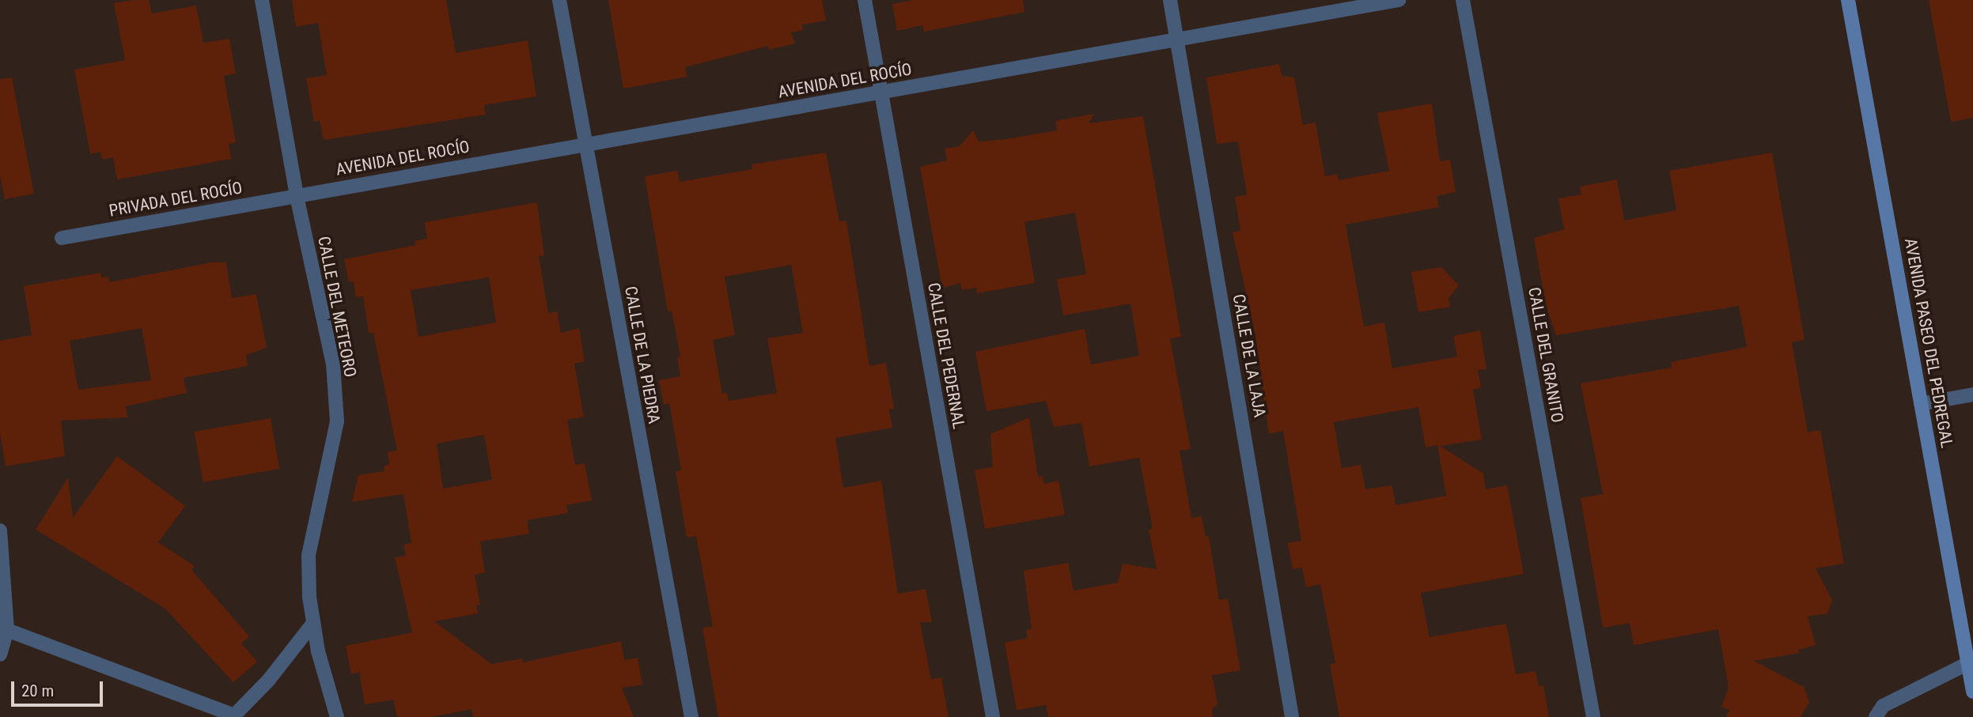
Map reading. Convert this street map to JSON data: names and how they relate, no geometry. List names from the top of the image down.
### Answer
{
  "streets": {
    "main road": ["AVENIDA PASEO DEL PEDREGAL"],
    "street": [
      "AVENIDA DEL ROCÍO",
      "PRIVADA DEL ROCÍO",
      "CALLE DEL METEORO",
      "CALLE DE LA PIEDRA",
      "CALLE DEL GRANITO",
      "CALLE DEL PEDERNAL",
      "CALLE DE LA LAJA"
    ]
  },
  "crossings": [
    ["AVENIDA DEL ROCÍO", "PRIVADA DEL ROCÍO"],
    ["AVENIDA DEL ROCÍO", "CALLE DEL METEORO"],
    ["AVENIDA DEL ROCÍO", "CALLE DE LA PIEDRA"],
    ["AVENIDA DEL ROCÍO", "CALLE DEL PEDERNAL"],
    ["AVENIDA DEL ROCÍO", "CALLE DE LA LAJA"],
    ["PRIVADA DEL ROCÍO", "CALLE DEL METEORO"]
  ],
  "scale_bar": "20 m"
}
